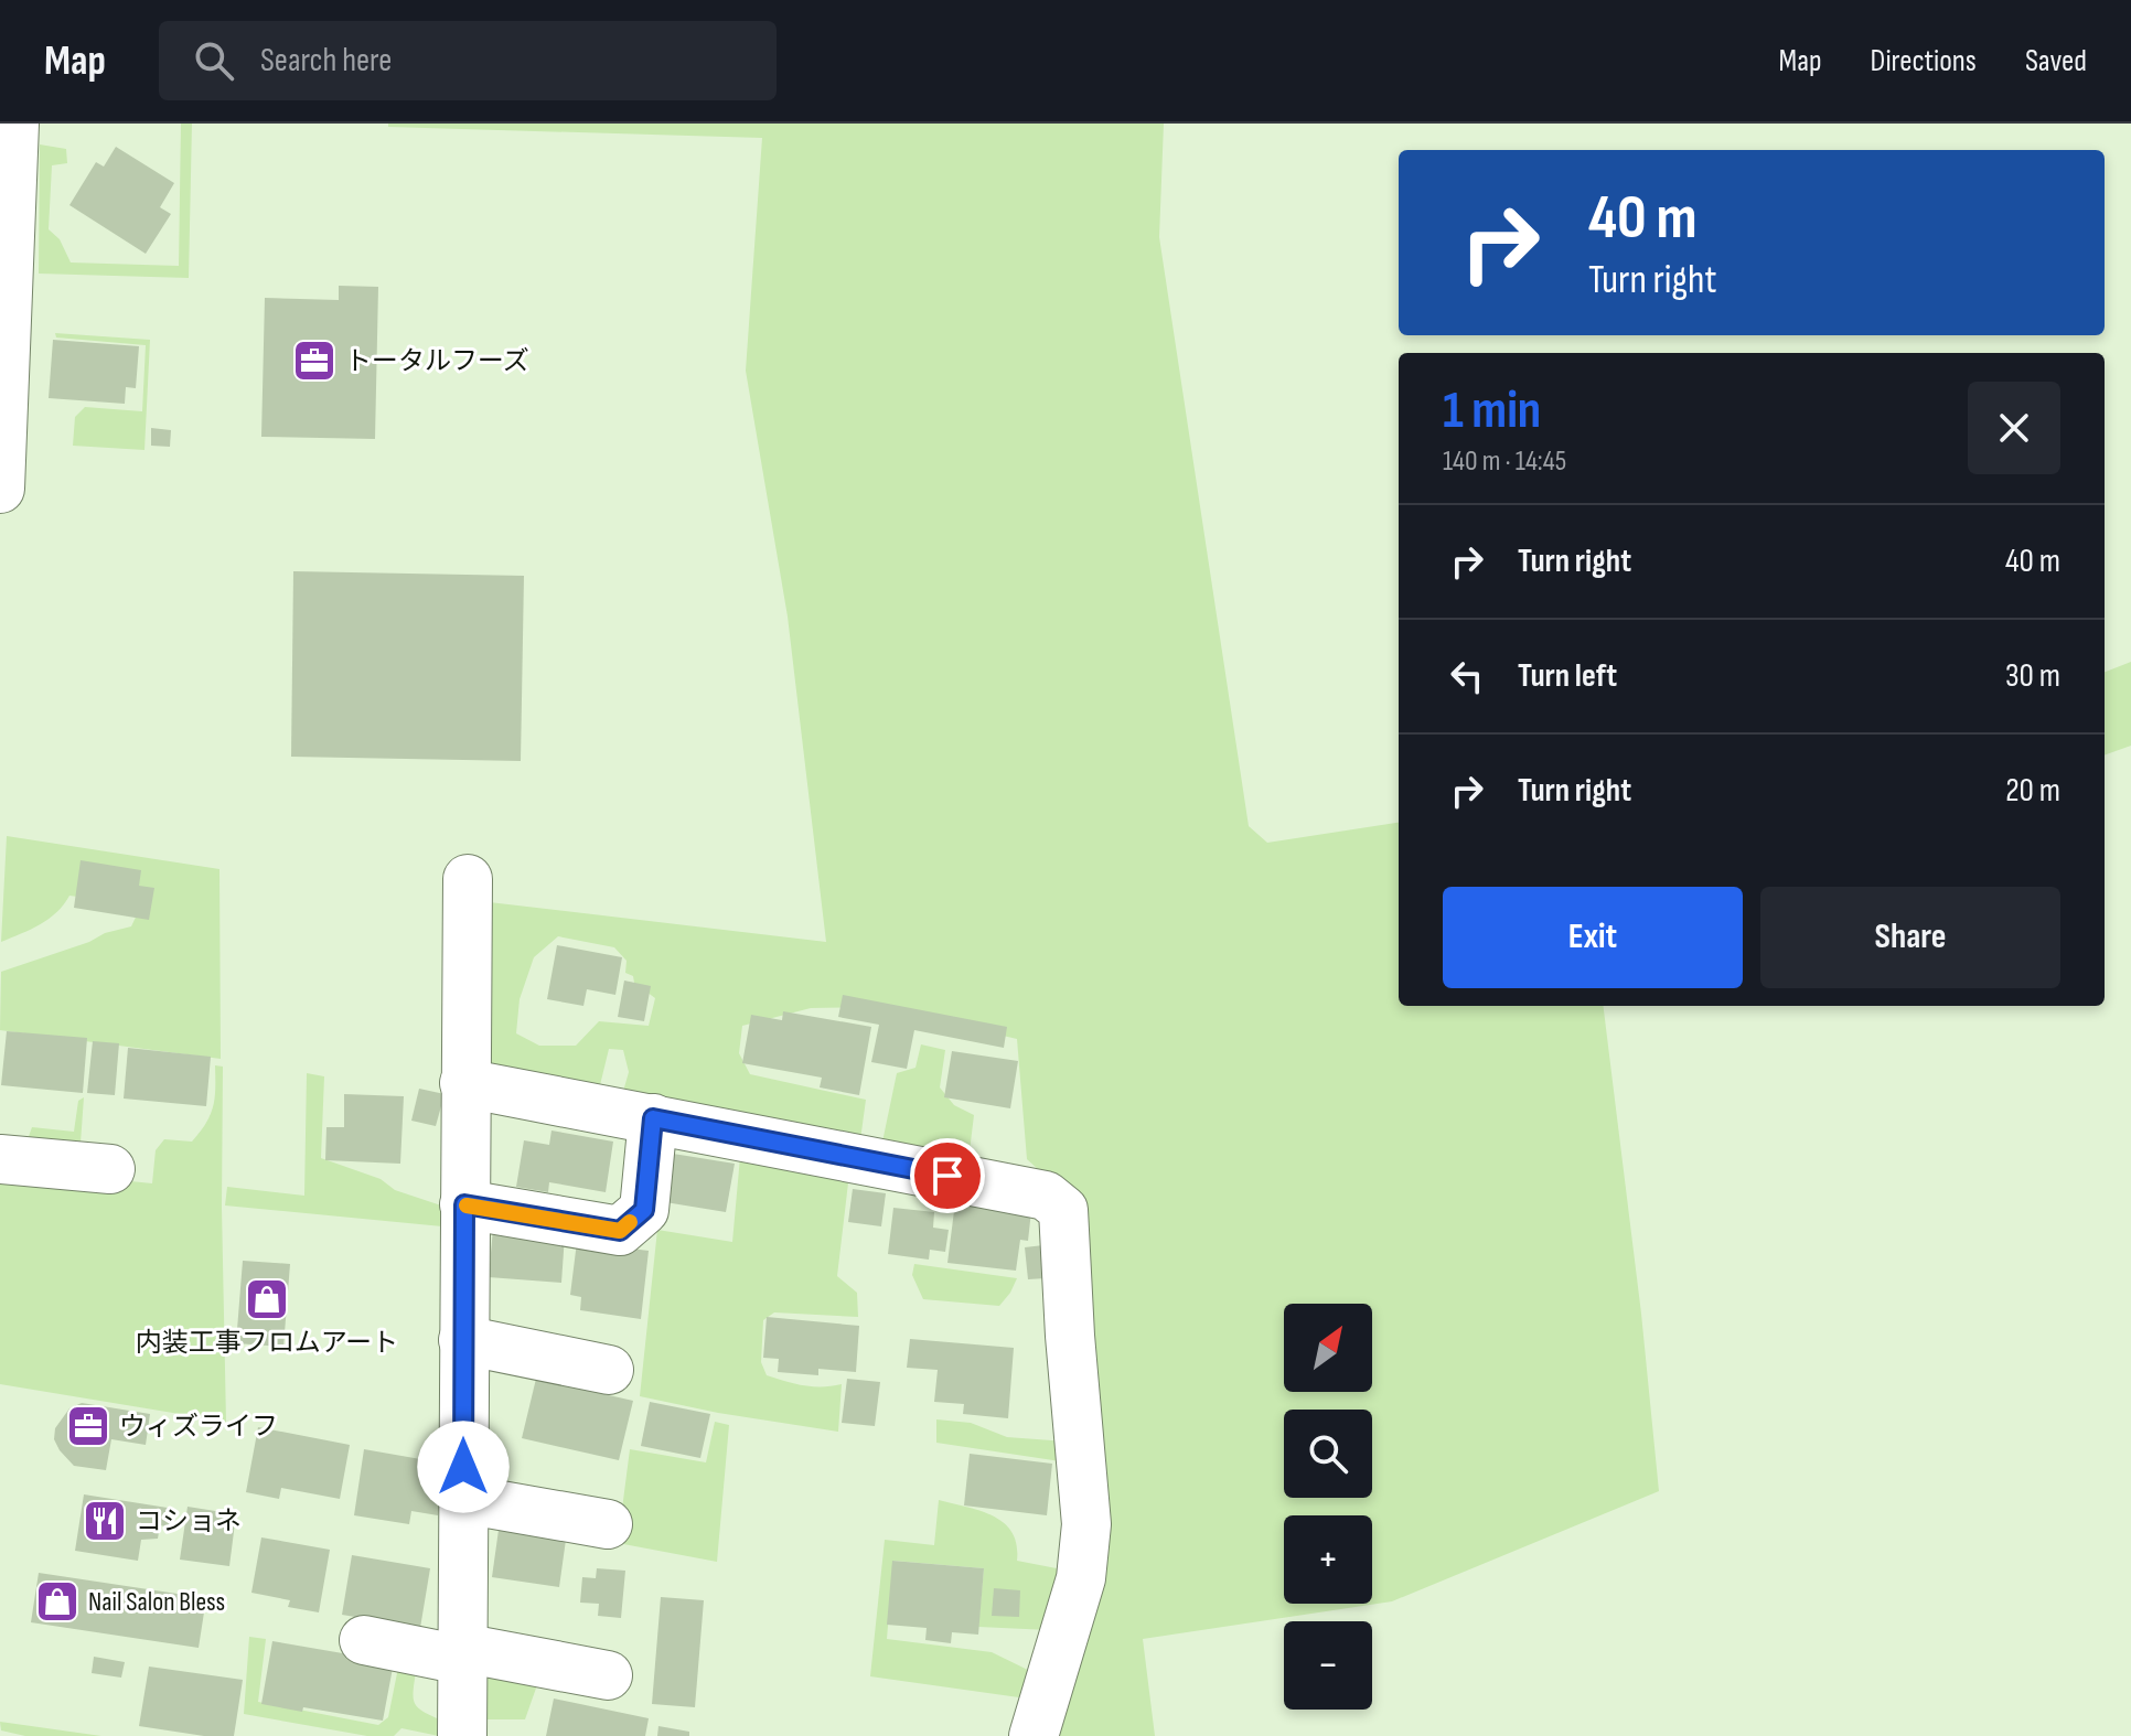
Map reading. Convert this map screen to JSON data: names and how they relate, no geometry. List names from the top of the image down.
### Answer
{
  "places": {
    "office": ["トータルフーズ", "ウィズライフ"],
    "shop": ["内装工事フロムアート", "Nail Salon Bless"],
    "restaurant": ["コショネ"]
  },
  "north": "top right",
  "page": {
    "header": "Map",
    "search": "Search here",
    "nav": ["Map", "Directions", "Saved"],
    "turn": ["40 m", "Turn right"],
    "heading": ["1 min", "140 m · 14:45"],
    "list": [
      {
        "name": "Turn right",
        "value": "40 m"
      },
      {
        "name": "Turn left",
        "value": "30 m"
      },
      {
        "name": "Turn right",
        "value": "20 m"
      }
    ],
    "buttons": ["Exit", "Share"],
    "map_buttons": ["+", "−"]
  }
}
